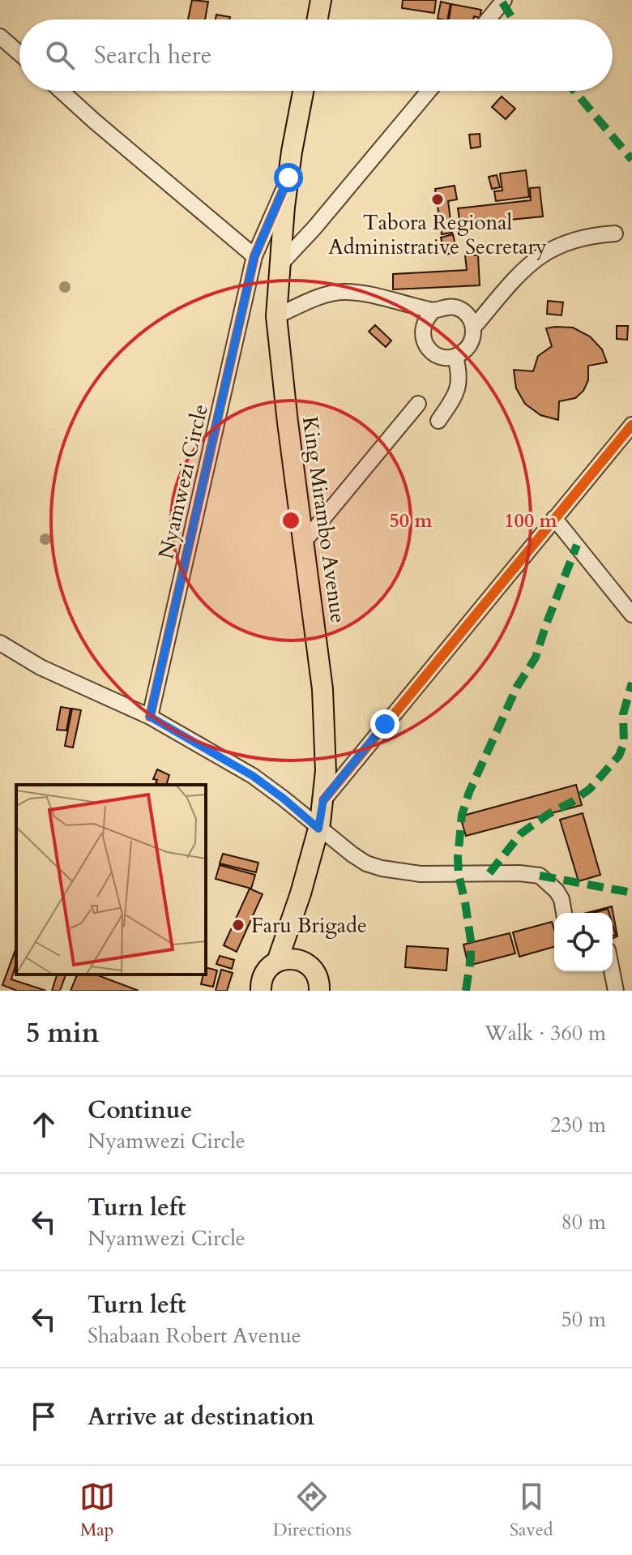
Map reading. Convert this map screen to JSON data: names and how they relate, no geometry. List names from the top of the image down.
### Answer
{
  "streets": {
    "main road": ["King Mirambo Avenue"],
    "street": ["Nyamwezi Circle"]
  },
  "crossings": [
    ["Nyamwezi Circle", "King Mirambo Avenue"]
  ],
  "places": ["Tabora Regional Administrative Secretary", "Faru Brigade"],
  "page": {
    "search": "Search here",
    "heading": ["5 min", "Walk · 360 m"],
    "list": [
      ["Continue", "Nyamwezi Circle", "230 m"],
      ["Turn left", "Nyamwezi Circle", "80 m"],
      ["Turn left", "Shabaan Robert Avenue", "50 m"],
      "Arrive at destination"
    ],
    "nav": ["Map", "Directions", "Saved"]
  },
  "rings": ["50 m", "100 m"]
}
